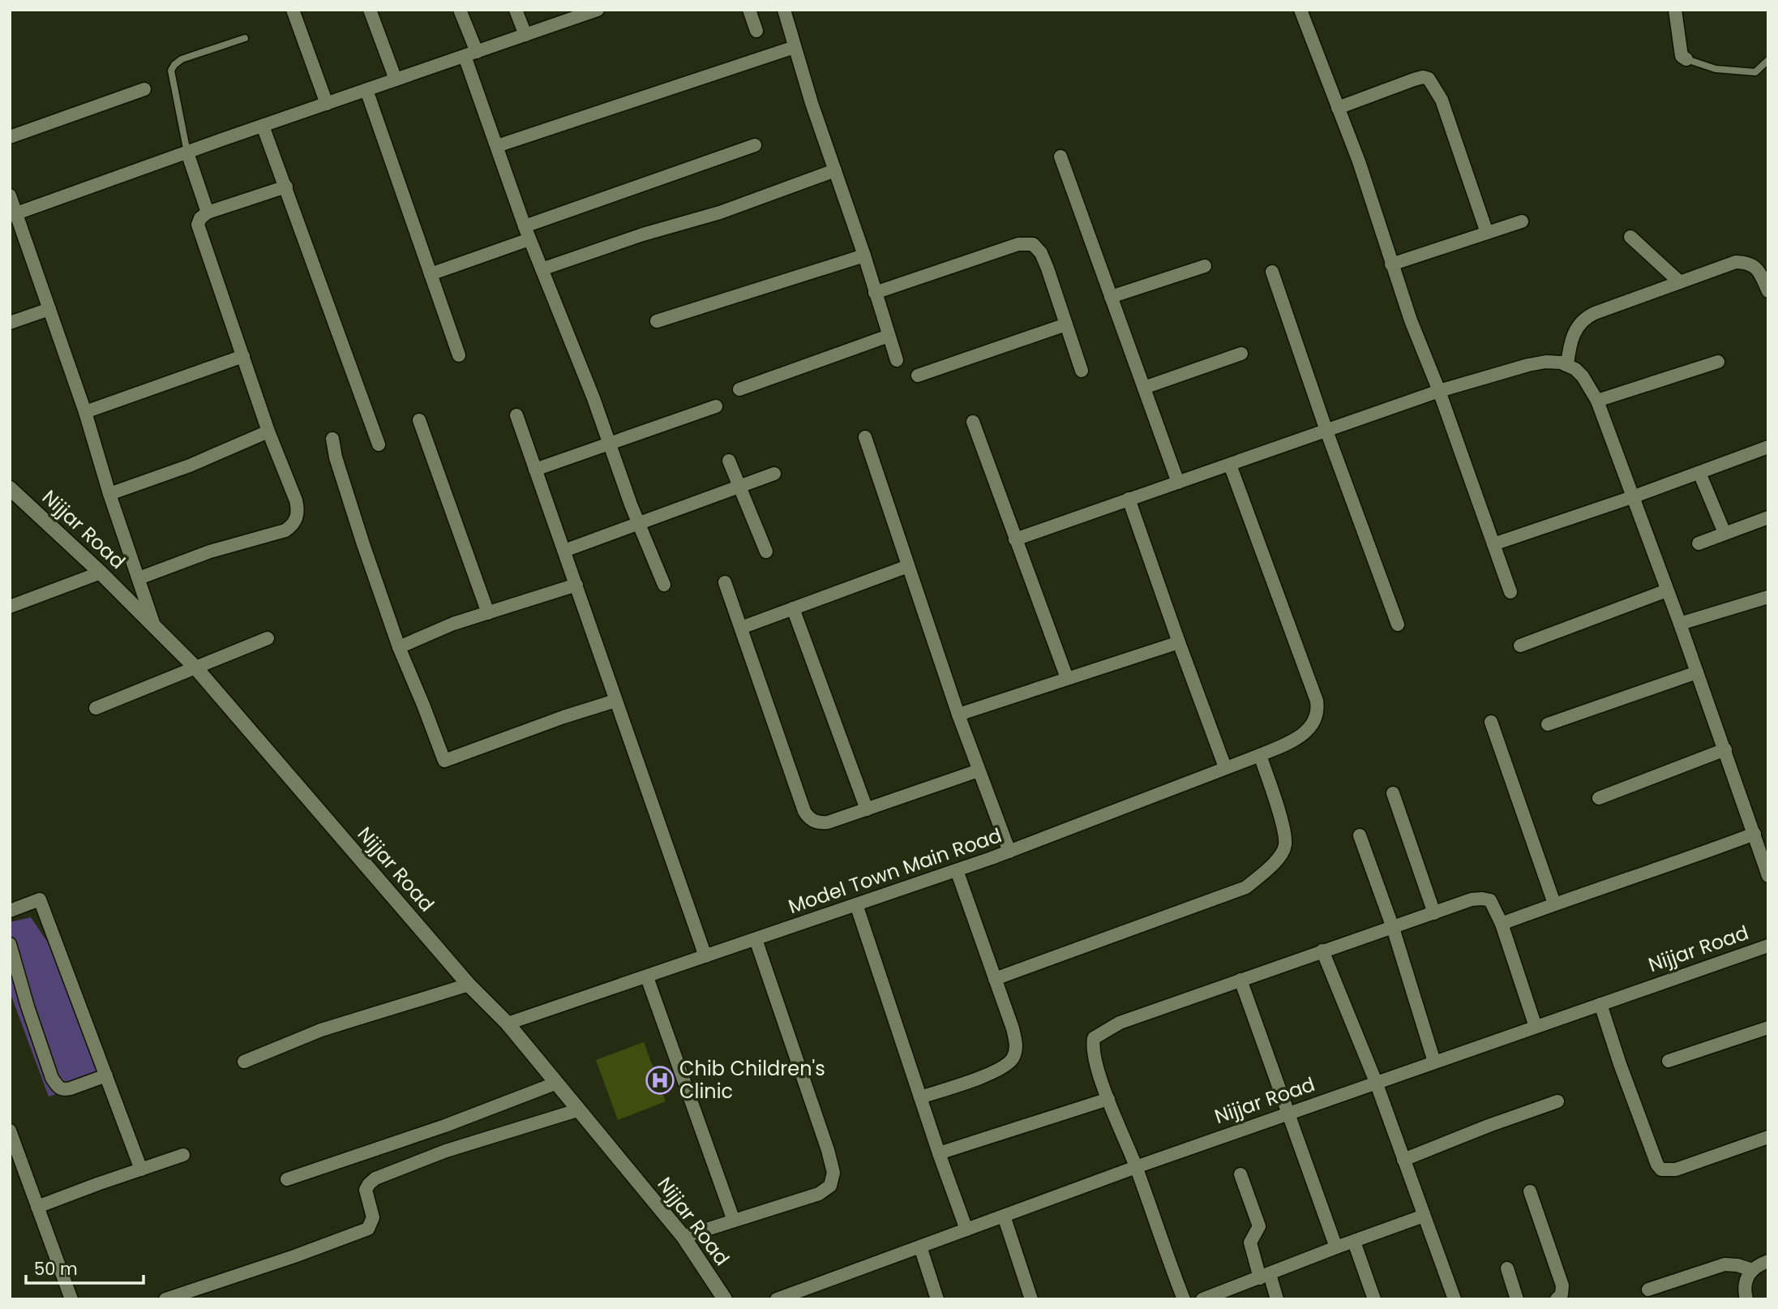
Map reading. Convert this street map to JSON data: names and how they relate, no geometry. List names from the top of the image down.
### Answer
{
  "streets": {
    "street": ["Nijjar Road", "Model Town Main Road"]
  },
  "crossings": [
    ["Nijjar Road", "Model Town Main Road"]
  ],
  "places": {
    "hospital": ["Chib Children's Clinic"]
  },
  "scale_bar": "50 m"
}
